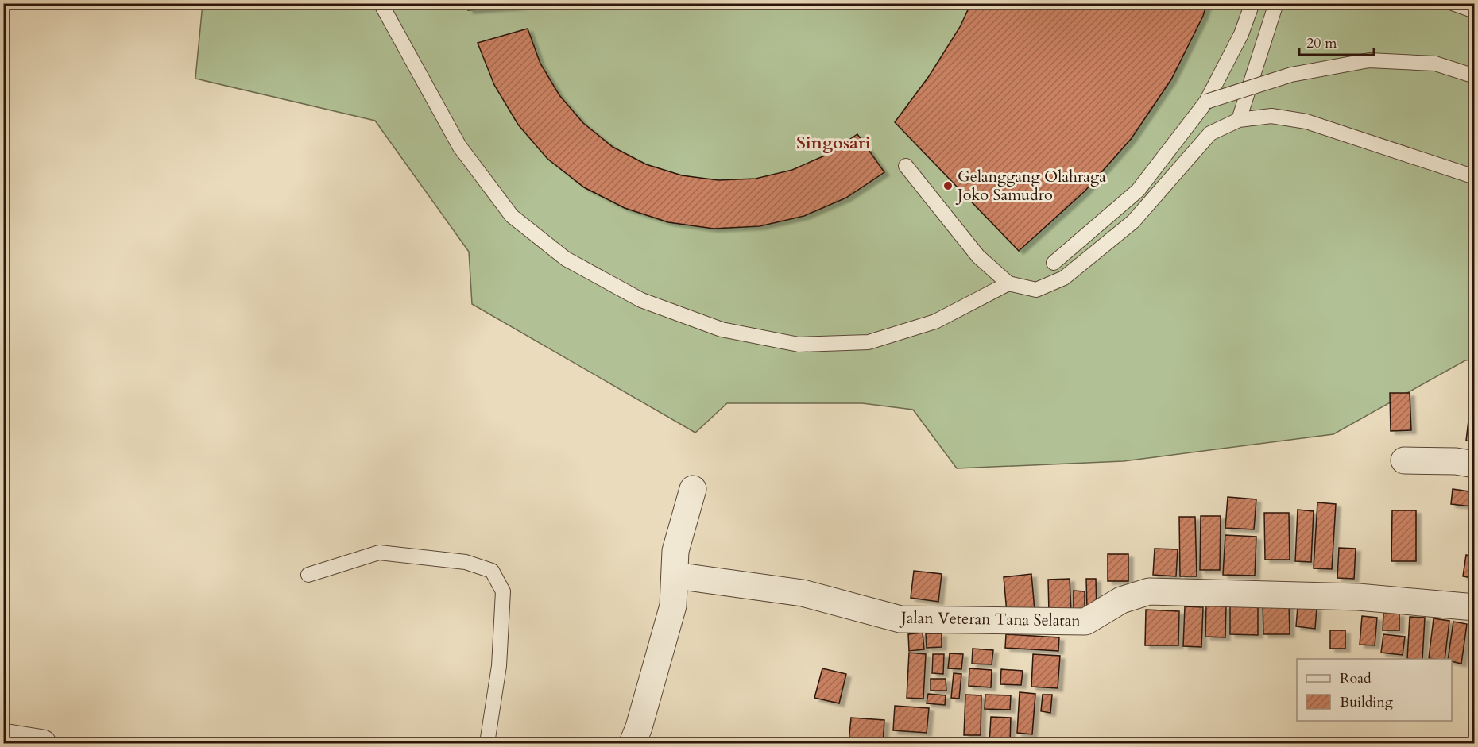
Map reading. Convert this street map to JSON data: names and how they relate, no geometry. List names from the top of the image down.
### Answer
{
  "streets": {
    "street": ["Jalan Veteran Tana Selatan"]
  },
  "districts": ["Singosari"],
  "places": ["Gelanggang Olahraga Joko Samudro"],
  "legend": ["Road", "Building"],
  "scale_bar": "20 m"
}
